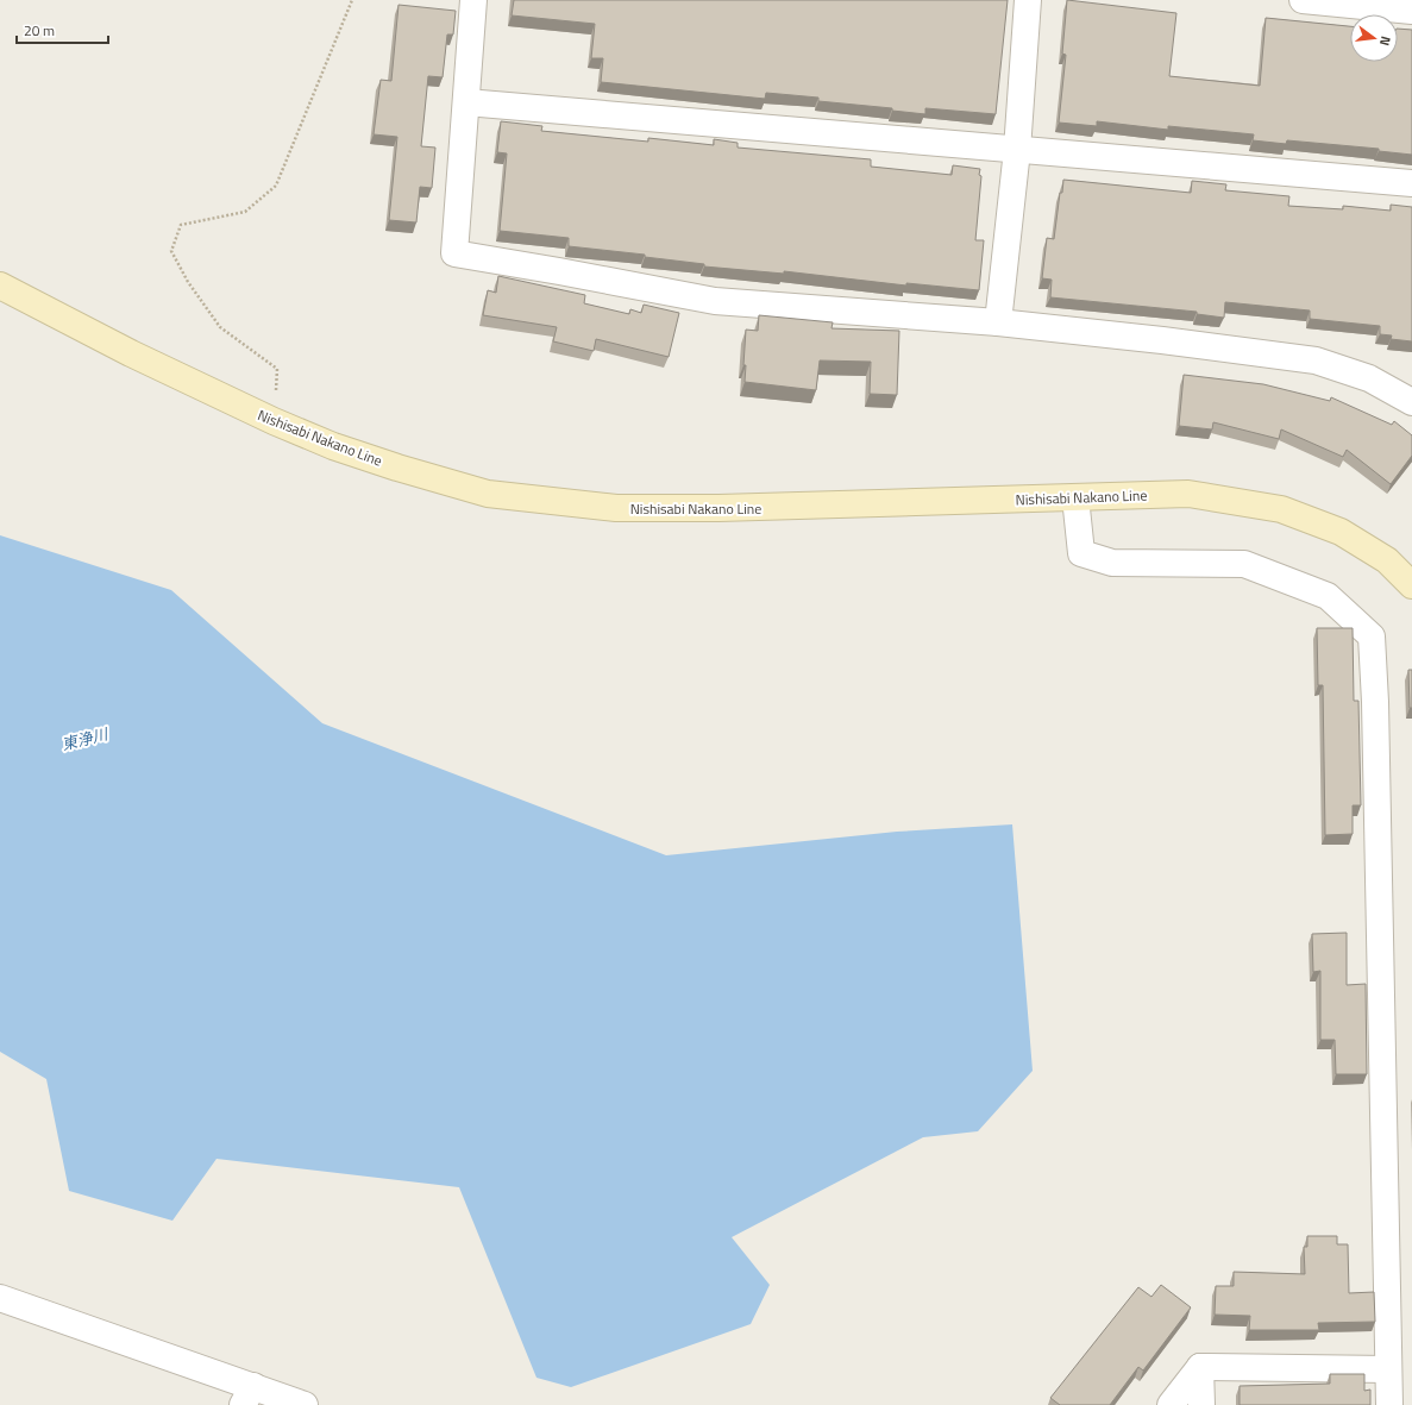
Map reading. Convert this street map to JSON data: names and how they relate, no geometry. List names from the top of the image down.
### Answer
{
  "streets": {
    "main road": ["Nishisabi Nakano Line"]
  },
  "water": ["東浄川"],
  "scale_bar": "20 m",
  "north": "right"
}
